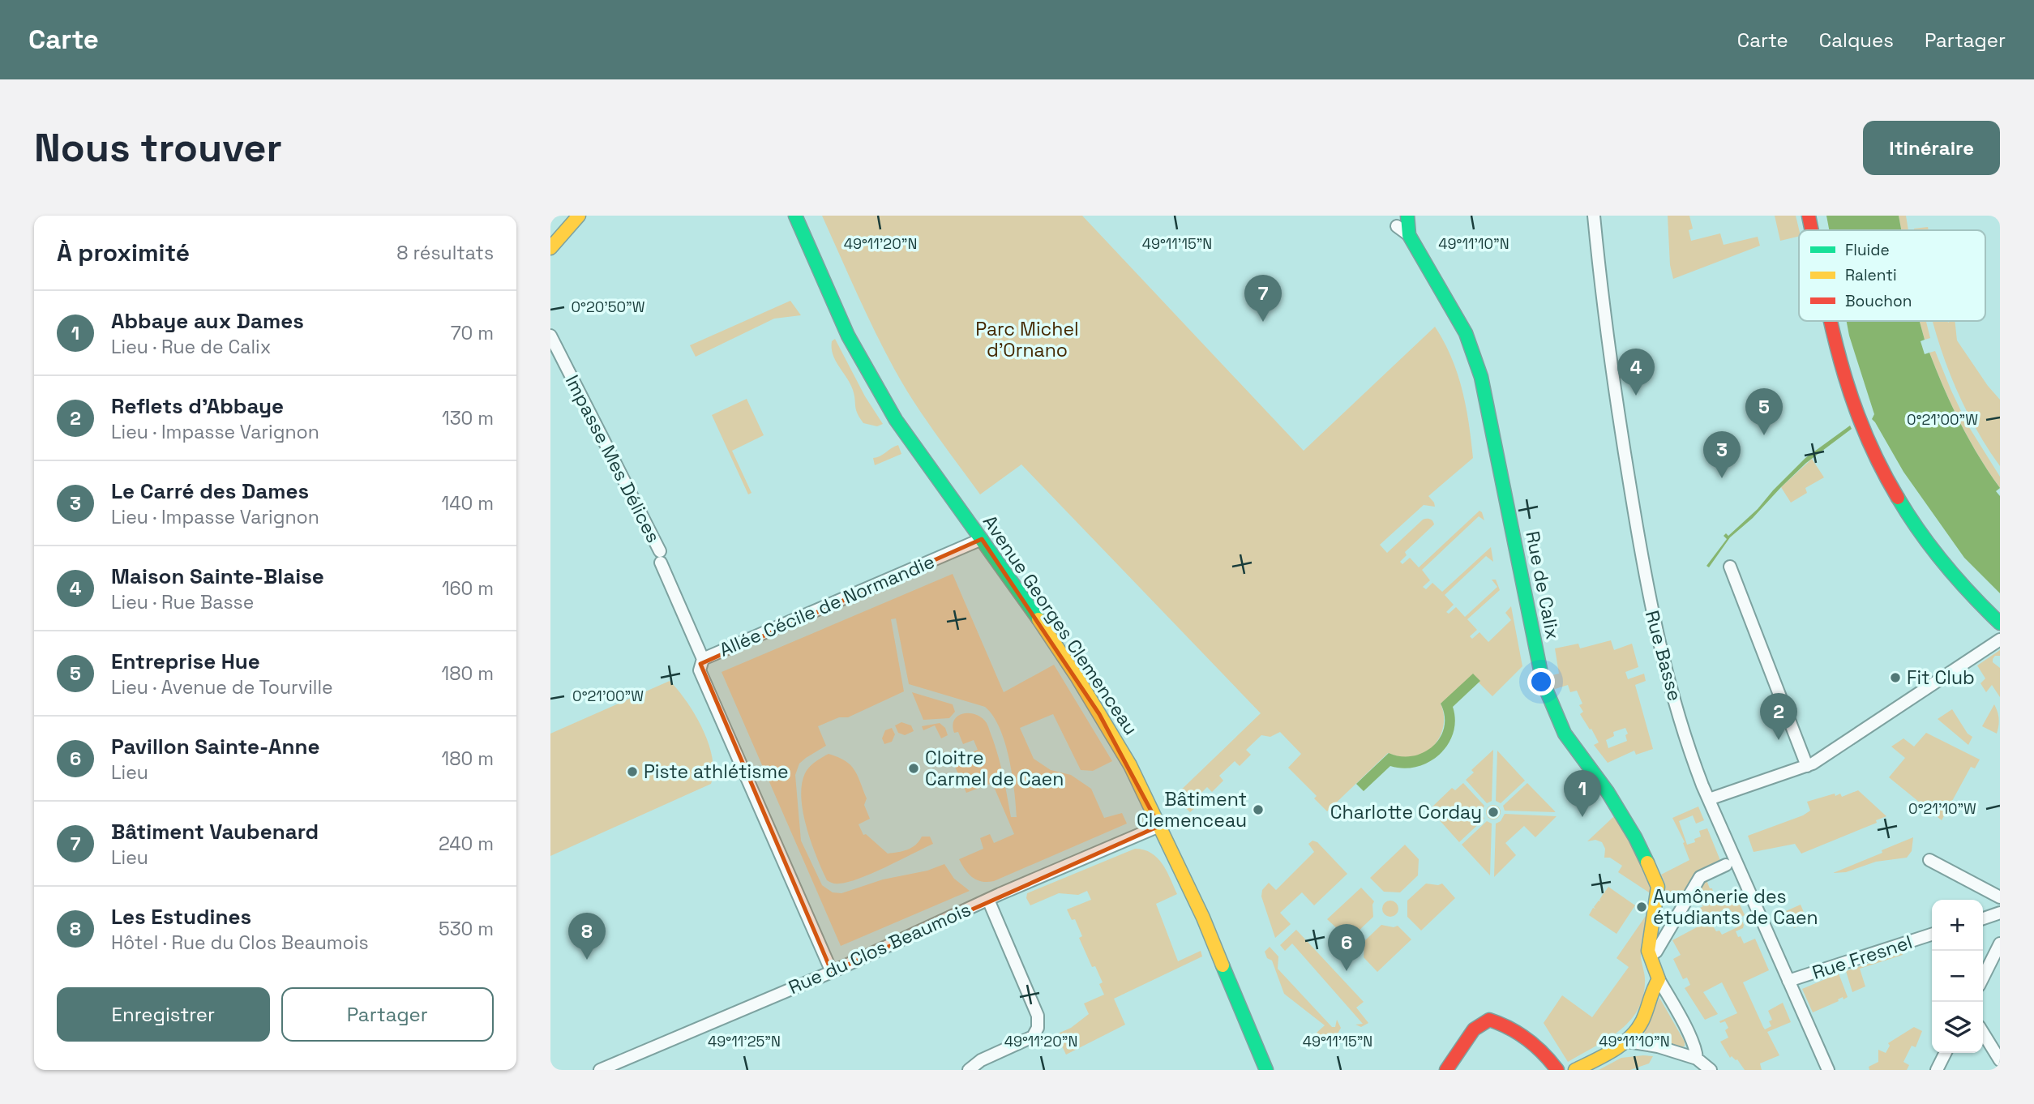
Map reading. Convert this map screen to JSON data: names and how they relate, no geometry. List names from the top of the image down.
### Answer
{
  "streets": {
    "street": [
      "Impasse Mes Délices",
      "Rue de Calix",
      "Allée Cécile de Normandie",
      "Avenue Georges Clemenceau",
      "Rue Basse",
      "Rue du Clos Beaumois",
      "Rue Fresnel"
    ]
  },
  "crossings": [
    ["Impasse Mes Délices", "Allée Cécile de Normandie"],
    ["Allée Cécile de Normandie", "Avenue Georges Clemenceau"],
    ["Allée Cécile de Normandie", "Rue du Clos Beaumois"],
    ["Avenue Georges Clemenceau", "Rue du Clos Beaumois"],
    ["Rue Basse", "Rue Fresnel"]
  ],
  "parks": ["Parc Michel d'Ornano"],
  "places": [
    "Fit Club",
    "Cloitre Carmel de Caen",
    "Piste athlétisme",
    "Bâtiment Clemenceau",
    "Charlotte Corday",
    "Aumônerie des étudiants de Caen"
  ],
  "legend": ["Fluide", "Ralenti", "Bouchon"],
  "page": {
    "header": "Carte",
    "nav": ["Carte", "Calques", "Partager"],
    "buttons": [
      "Itinéraire",
      ["Enregistrer", "Partager"]
    ],
    "title": "Nous trouver",
    "heading": ["À proximité", "8 résultats"],
    "pins": [
      "7",
      "4",
      "5",
      "3",
      "2",
      "1",
      "8",
      "6"
    ],
    "list": [
      {
        "mark": "1",
        "name": "Abbaye aux Dames",
        "note": "Lieu · Rue de Calix",
        "value": "70 m"
      },
      {
        "mark": "2",
        "name": "Reflets d'Abbaye",
        "note": "Lieu · Impasse Varignon",
        "value": "130 m"
      },
      {
        "mark": "3",
        "name": "Le Carré des Dames",
        "note": "Lieu · Impasse Varignon",
        "value": "140 m"
      },
      {
        "mark": "4",
        "name": "Maison Sainte-Blaise",
        "note": "Lieu · Rue Basse",
        "value": "160 m"
      },
      {
        "mark": "5",
        "name": "Entreprise Hue",
        "note": "Lieu · Avenue de Tourville",
        "value": "180 m"
      },
      {
        "mark": "6",
        "name": "Pavillon Sainte-Anne",
        "note": "Lieu",
        "value": "180 m"
      },
      {
        "mark": "7",
        "name": "Bâtiment Vaubenard",
        "note": "Lieu",
        "value": "240 m"
      },
      {
        "mark": "8",
        "name": "Les Estudines",
        "note": "Hôtel · Rue du Clos Beaumois",
        "value": "530 m"
      }
    ],
    "map_buttons": ["+", "−"]
  },
  "coordinates": [
    "49°11'20\"N",
    "49°11'15\"N",
    "49°11'10\"N",
    "0°20'50\"W",
    "0°21'00\"W",
    "0°21'10\"W",
    "49°11'25\"N"
  ]
}
